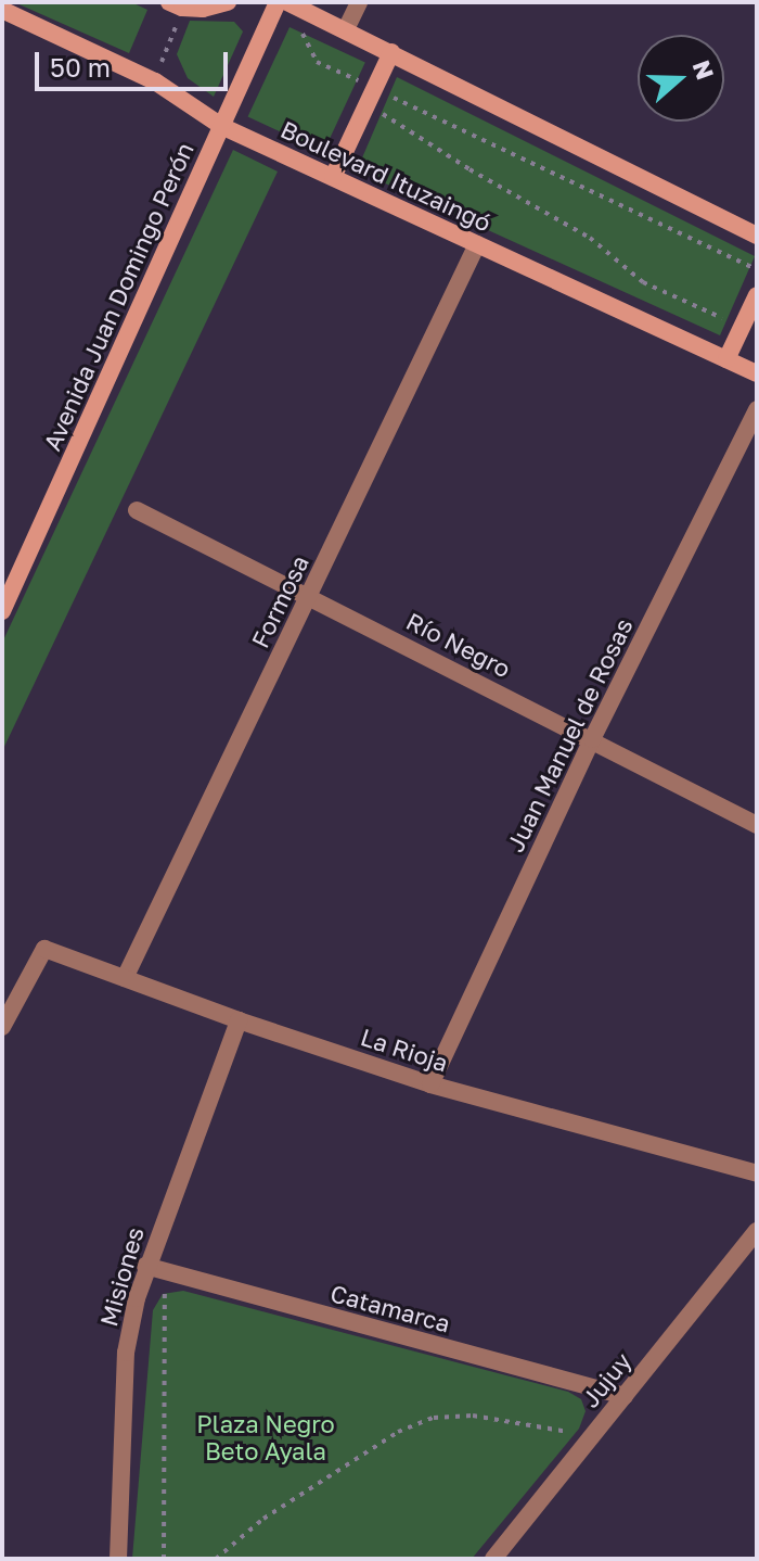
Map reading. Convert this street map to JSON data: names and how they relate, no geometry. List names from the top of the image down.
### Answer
{
  "streets": {
    "main road": ["Boulevard Ituzaingó", "Avenida Juan Domingo Perón"],
    "street": [
      "Formosa",
      "Río Negro",
      "Juan Manuel de Rosas",
      "La Rioja",
      "Misiones",
      "Catamarca",
      "Jujuy"
    ]
  },
  "crossings": [
    ["Boulevard Ituzaingó", "Avenida Juan Domingo Perón"],
    ["Boulevard Ituzaingó", "Formosa"],
    ["Formosa", "Río Negro"],
    ["Formosa", "La Rioja"],
    ["Río Negro", "Juan Manuel de Rosas"],
    ["Juan Manuel de Rosas", "La Rioja"],
    ["La Rioja", "Misiones"],
    ["Misiones", "Catamarca"],
    ["Catamarca", "Jujuy"]
  ],
  "parks": ["Plaza Negro Beto Ayala"],
  "scale_bar": "50 m",
  "north": "right"
}
